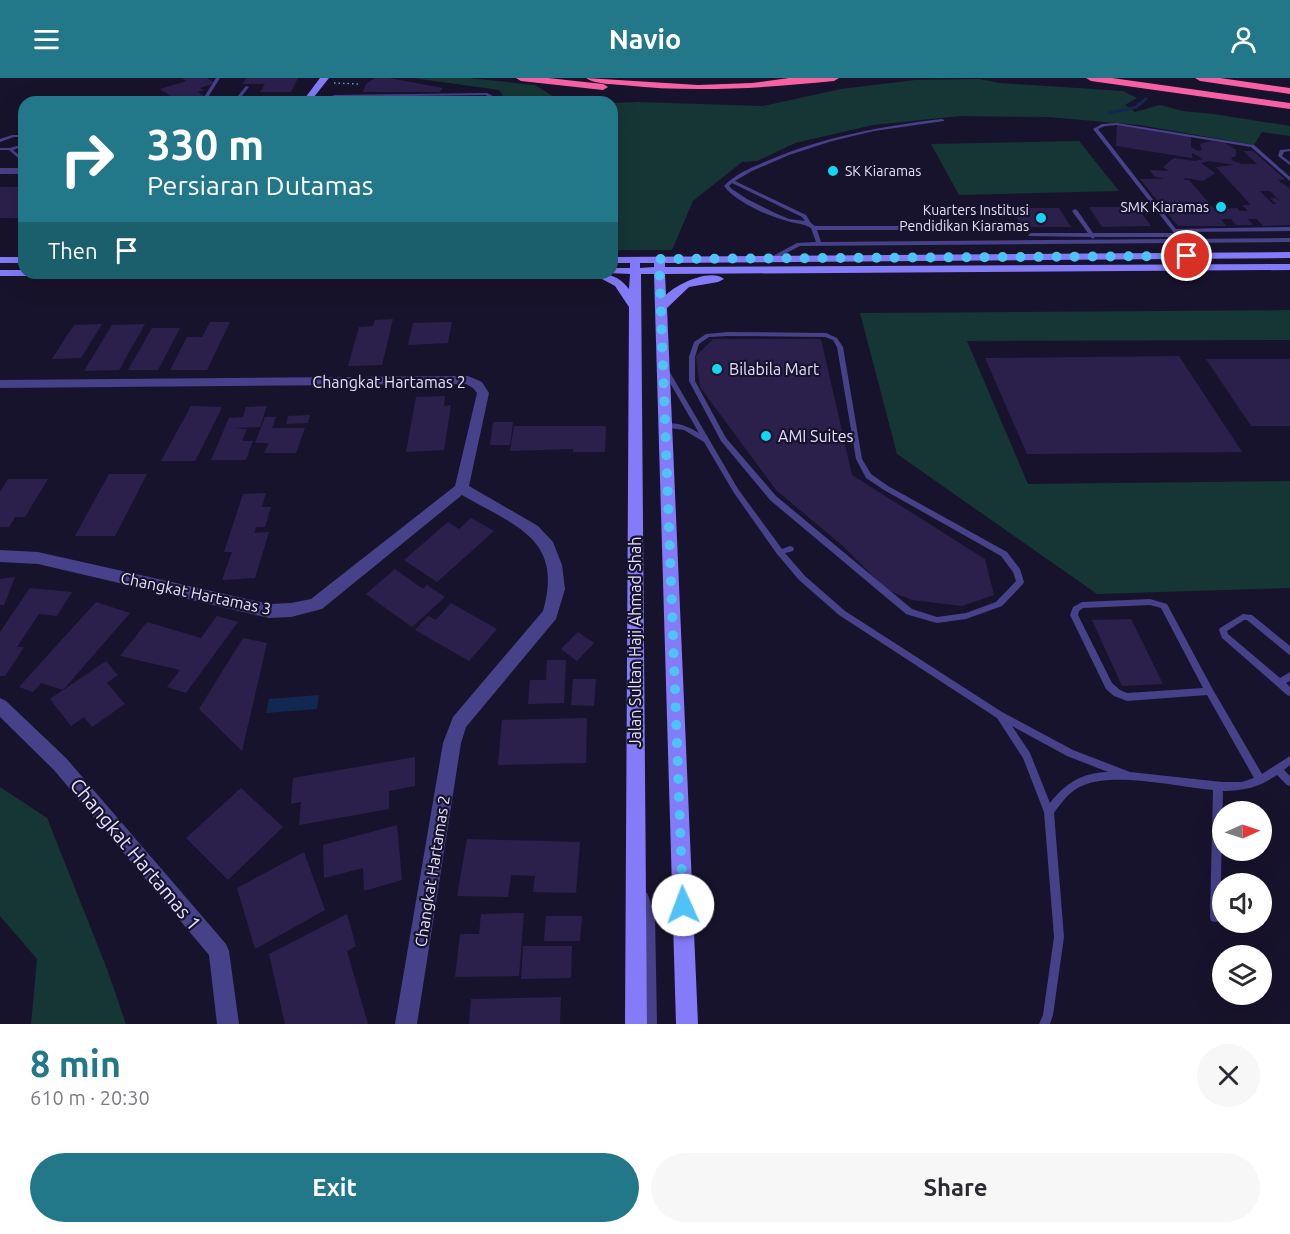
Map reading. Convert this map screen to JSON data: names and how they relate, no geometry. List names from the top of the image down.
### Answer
{
  "streets": {
    "street": [
      "Changkat Hartamas 2",
      "Changkat Hartamas 3",
      "Jalan Sultan Haji Ahmad Shah",
      "Changkat Hartamas 1"
    ]
  },
  "crossings": [
    ["Changkat Hartamas 2", "Changkat Hartamas 3"]
  ],
  "places": [
    "SK Kiaramas",
    "SMK Kiaramas",
    "Kuarters Institusi Pendidikan Kiaramas",
    "Bilabila Mart",
    "AMI Suites"
  ],
  "north": "right",
  "page": {
    "header": "Navio",
    "turn": ["330 m", "Persiaran Dutamas"],
    "then": "Then",
    "heading": ["8 min", "610 m · 20:30"],
    "buttons": ["Exit", "Share"]
  }
}
